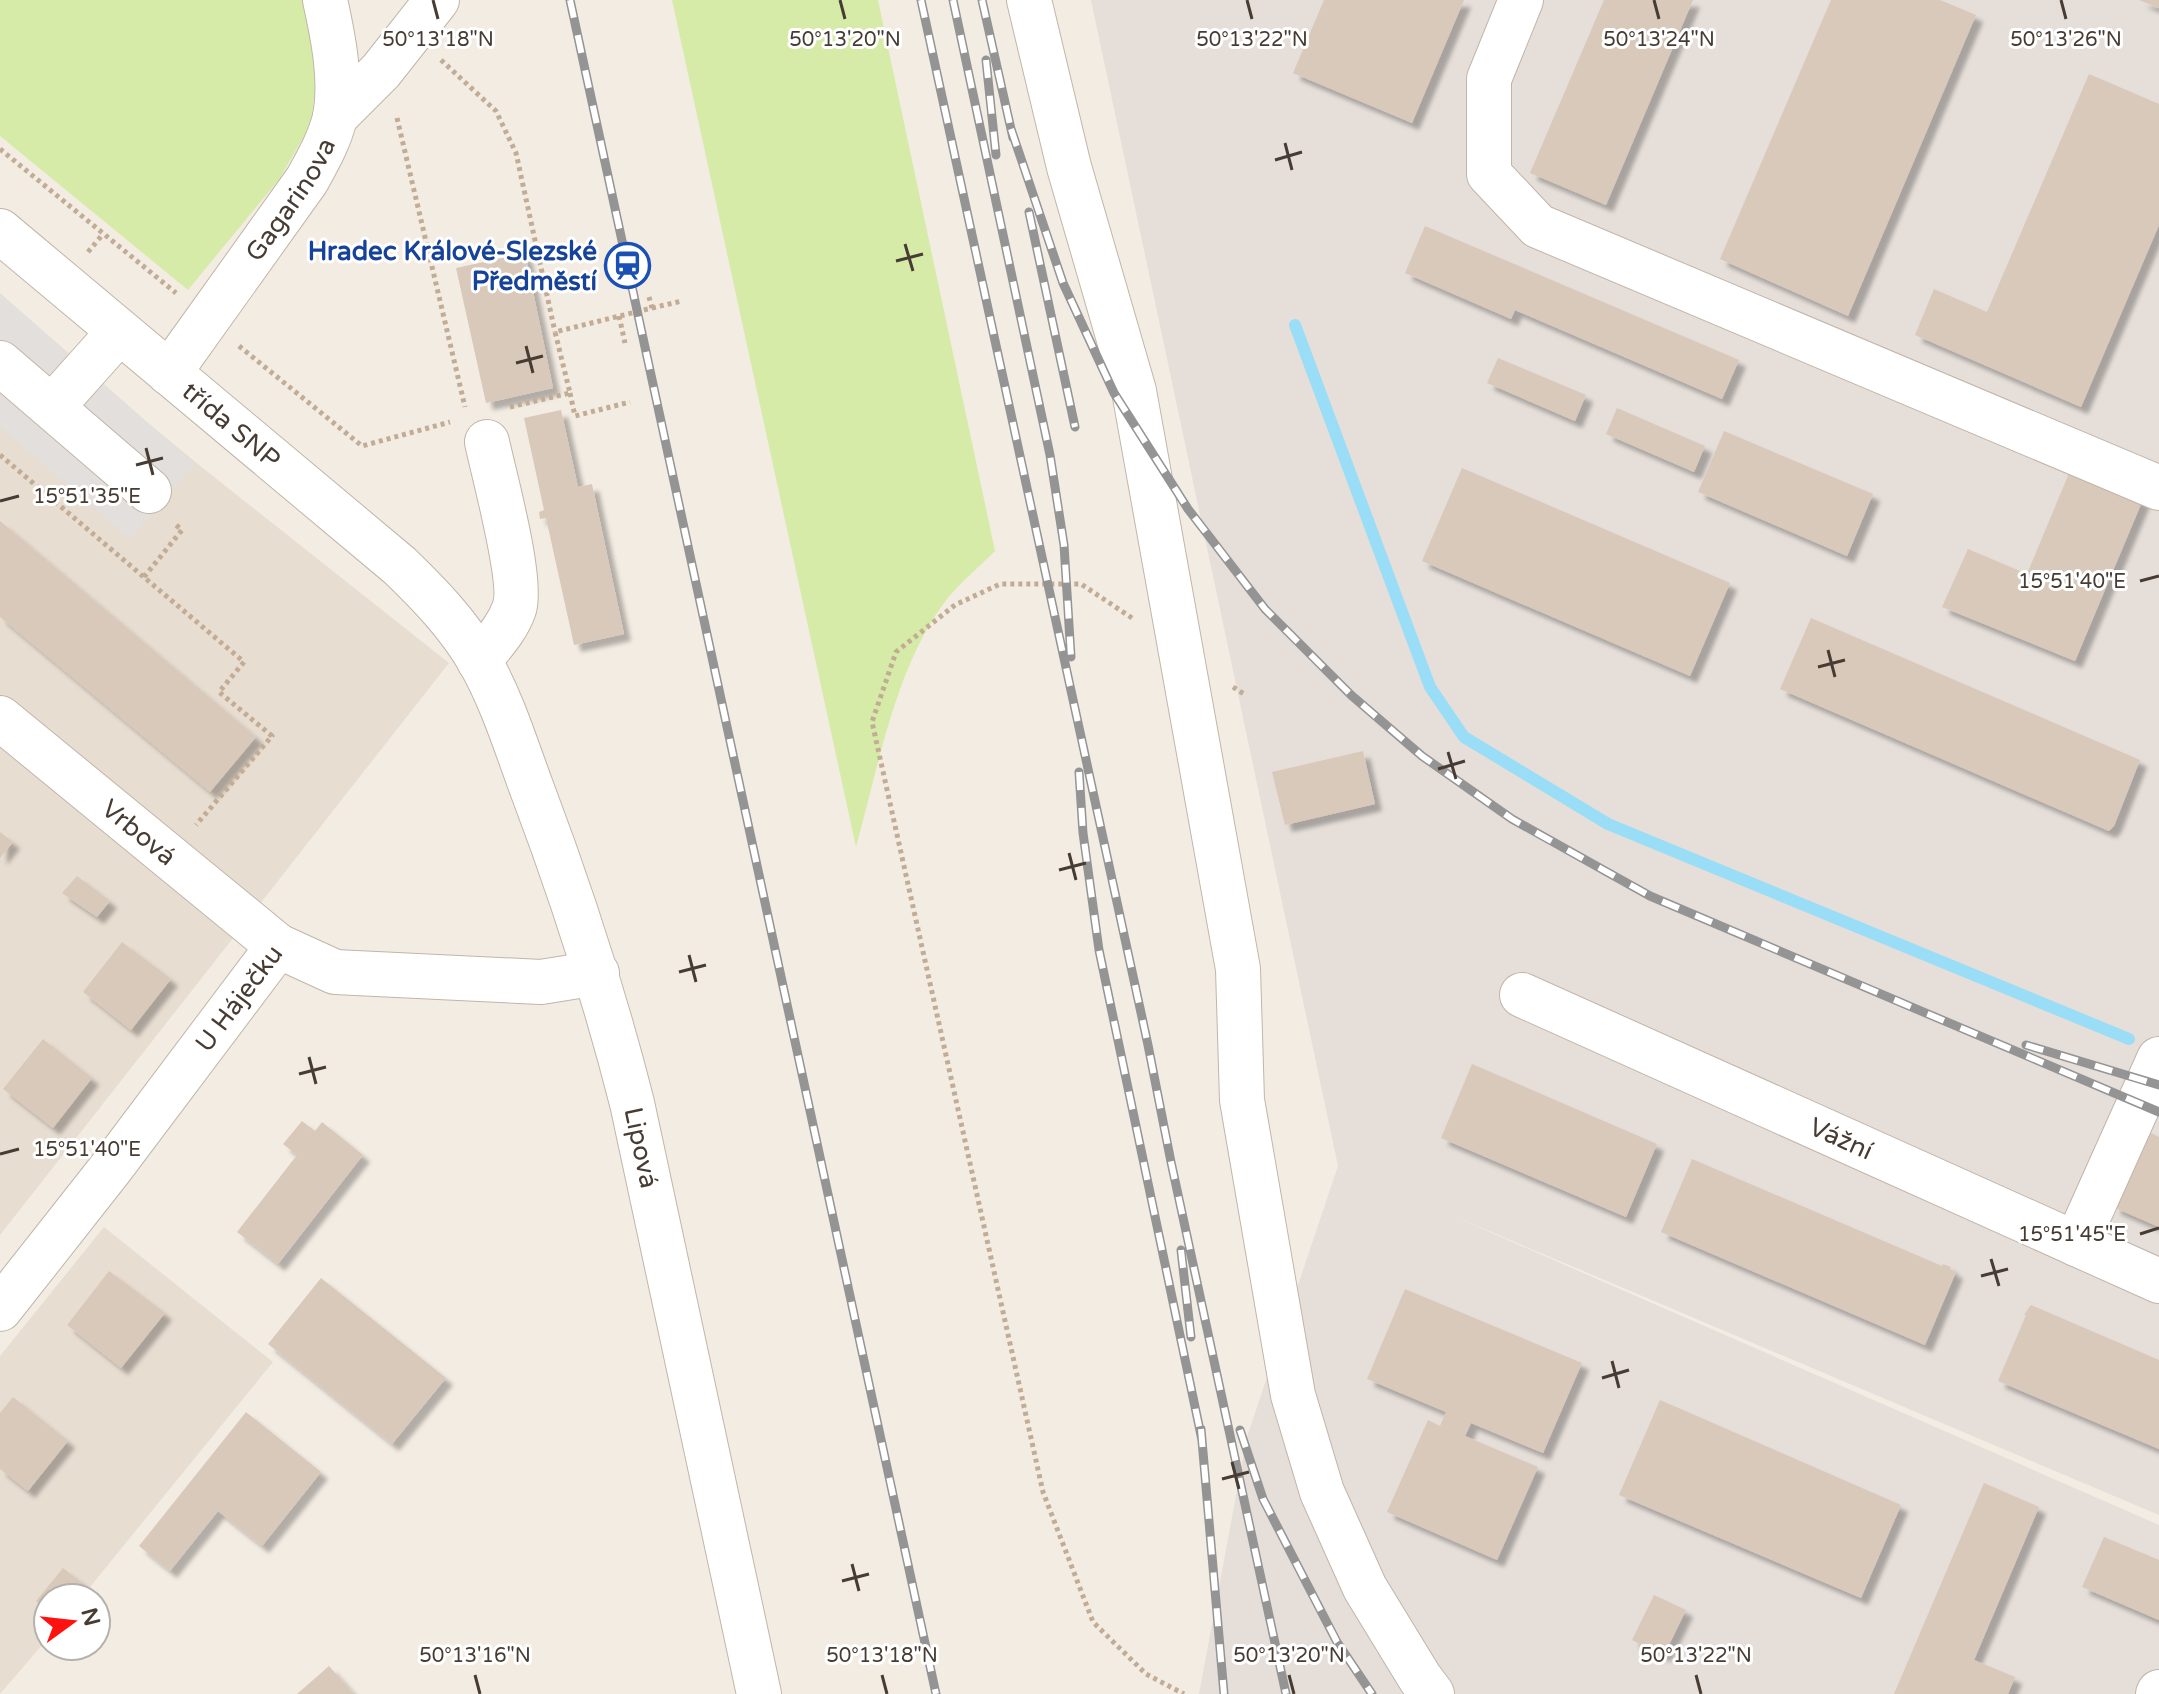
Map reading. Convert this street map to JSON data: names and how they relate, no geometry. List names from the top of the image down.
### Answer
{
  "streets": {
    "street": [
      "Gagarinova",
      "třída SNP",
      "Vrbová",
      "U Háječku",
      "Vážní",
      "Lipová"
    ]
  },
  "crossings": [
    ["Gagarinova", "třída SNP"],
    ["třída SNP", "Lipová"],
    ["Vrbová", "U Háječku"],
    ["U Háječku", "Lipová"]
  ],
  "places": {
    "station": ["Hradec Králové-Slezské Předměstí"]
  },
  "north": "right",
  "coordinates": [
    "50°13'18\"N",
    "50°13'20\"N",
    "50°13'22\"N",
    "50°13'24\"N",
    "50°13'26\"N",
    "15°51'35\"E",
    "15°51'40\"E",
    "15°51'45\"E",
    "50°13'16\"N"
  ]
}
